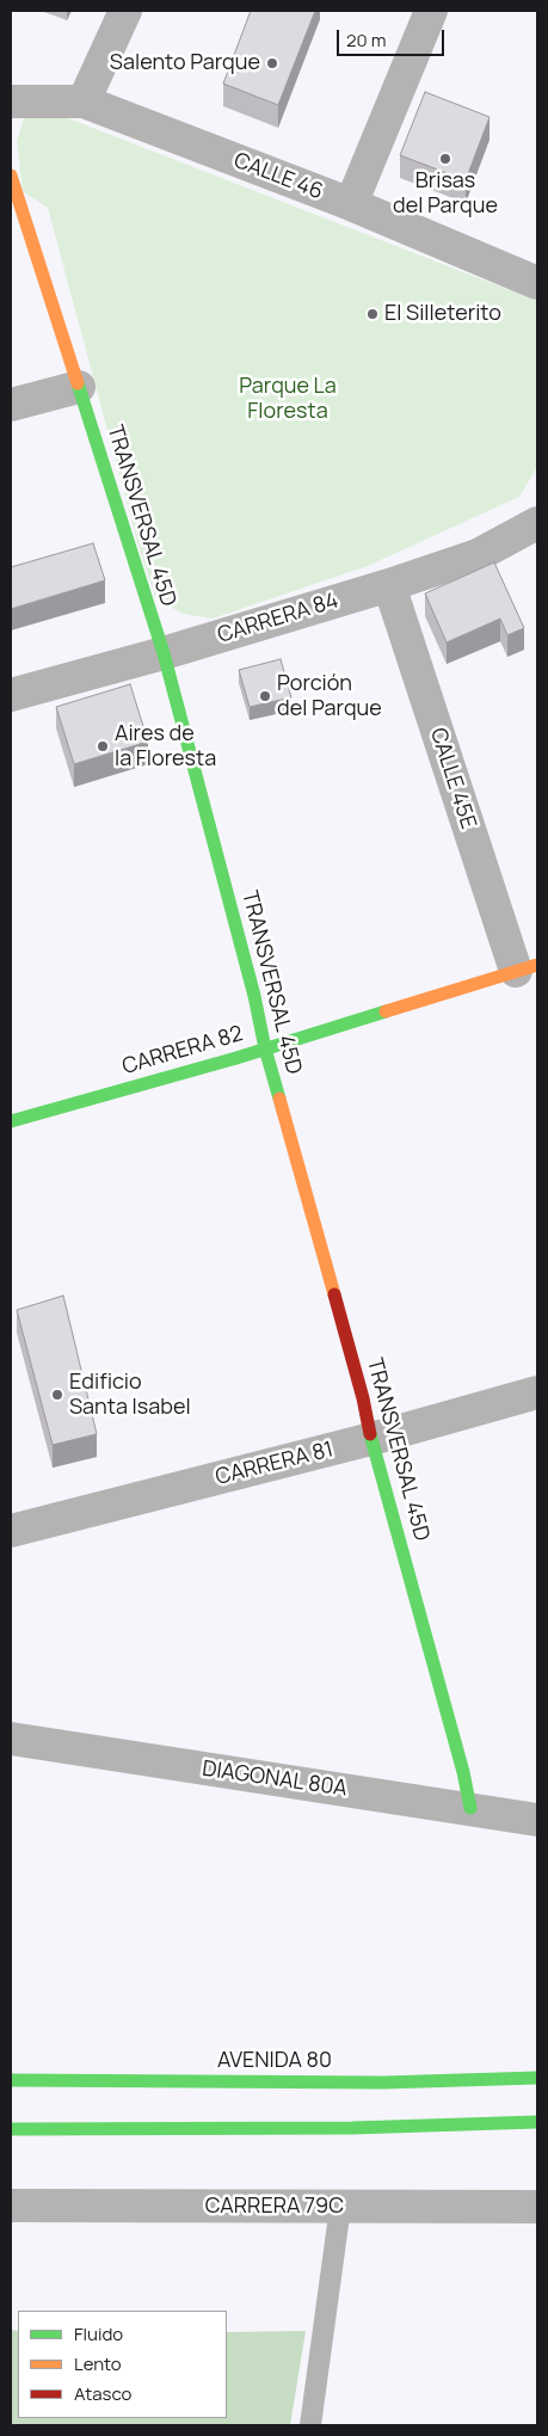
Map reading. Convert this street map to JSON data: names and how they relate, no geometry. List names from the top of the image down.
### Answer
{
  "streets": {
    "street": [
      "CALLE 46",
      "TRANSVERSAL 45D",
      "CARRERA 84",
      "CALLE 45E",
      "CARRERA 82",
      "CARRERA 81",
      "DIAGONAL 80A",
      "AVENIDA 80",
      "CARRERA 79C"
    ]
  },
  "crossings": [
    ["TRANSVERSAL 45D", "CARRERA 84"],
    ["TRANSVERSAL 45D", "CARRERA 82"],
    ["TRANSVERSAL 45D", "CARRERA 81"],
    ["TRANSVERSAL 45D", "DIAGONAL 80A"],
    ["CARRERA 84", "CALLE 45E"],
    ["CALLE 45E", "CARRERA 82"]
  ],
  "parks": ["Parque La Floresta"],
  "places": [
    "Salento Parque",
    "Brisas del Parque",
    "El Silleterito",
    "Porción del Parque",
    "Aires de la Floresta",
    "Edificio Santa Isabel"
  ],
  "legend": ["Fluido", "Lento", "Atasco"],
  "scale_bar": "20 m"
}
